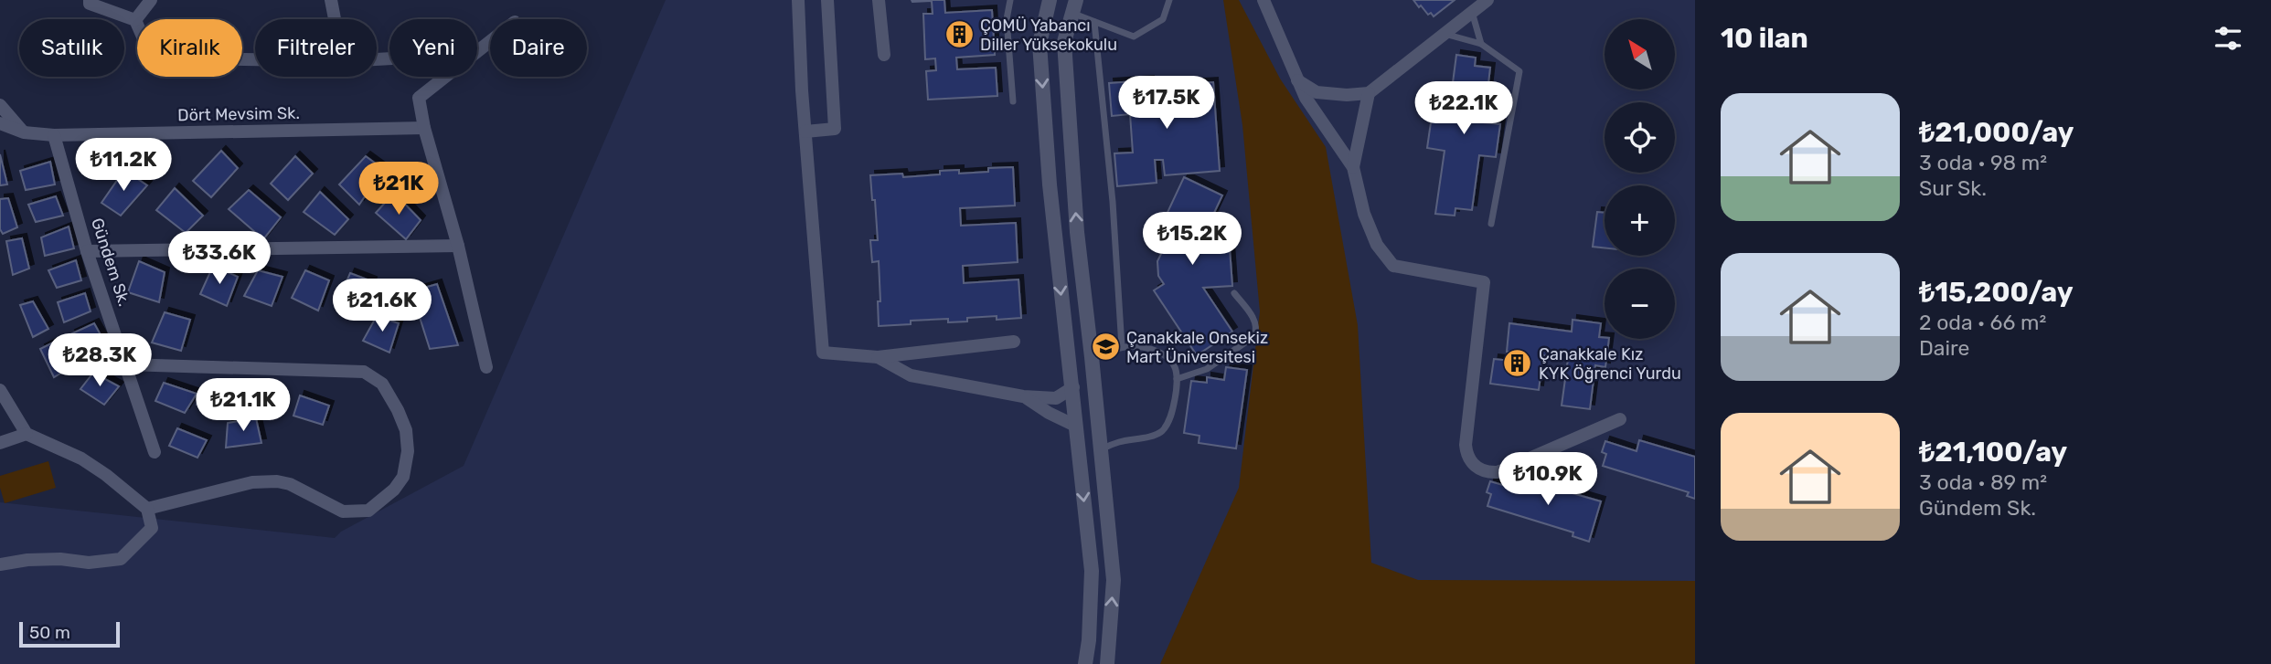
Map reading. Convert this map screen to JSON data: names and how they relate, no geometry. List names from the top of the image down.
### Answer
{
  "streets": {
    "street": ["Dört Mevsim Sk.", "Gündem Sk."]
  },
  "crossings": [
    ["Dört Mevsim Sk.", "Gündem Sk."]
  ],
  "places": {
    "building": ["ÇOMÜ Yabancı Diller Yüksekokulu", "Çanakkale Kız KYK Öğrenci Yurdu"],
    "school or university": ["Çanakkale Onsekiz Mart Üniversitesi"]
  },
  "scale_bar": "50 m",
  "north": "top left",
  "page": {
    "heading": "10 ilan",
    "map_buttons": ["+", "−"],
    "chip": [
      "Satılık",
      "Kiralık",
      "Filtreler",
      "Yeni",
      "Daire"
    ],
    "price": [
      "₺17.5K",
      "₺22.1K",
      "₺11.2K",
      "₺21K",
      "₺15.2K",
      "₺33.6K",
      "₺21.6K",
      "₺28.3K",
      "₺21.1K",
      "₺10.9K"
    ],
    "list": [
      {
        "name": "₺21,000/ay",
        "note": "3 oda · 98 m² · Sur Sk."
      },
      {
        "name": "₺15,200/ay",
        "note": "2 oda · 66 m² · Daire"
      },
      {
        "name": "₺21,100/ay",
        "note": "3 oda · 89 m² · Gündem Sk."
      }
    ],
    "scale": "50 m"
  }
}
